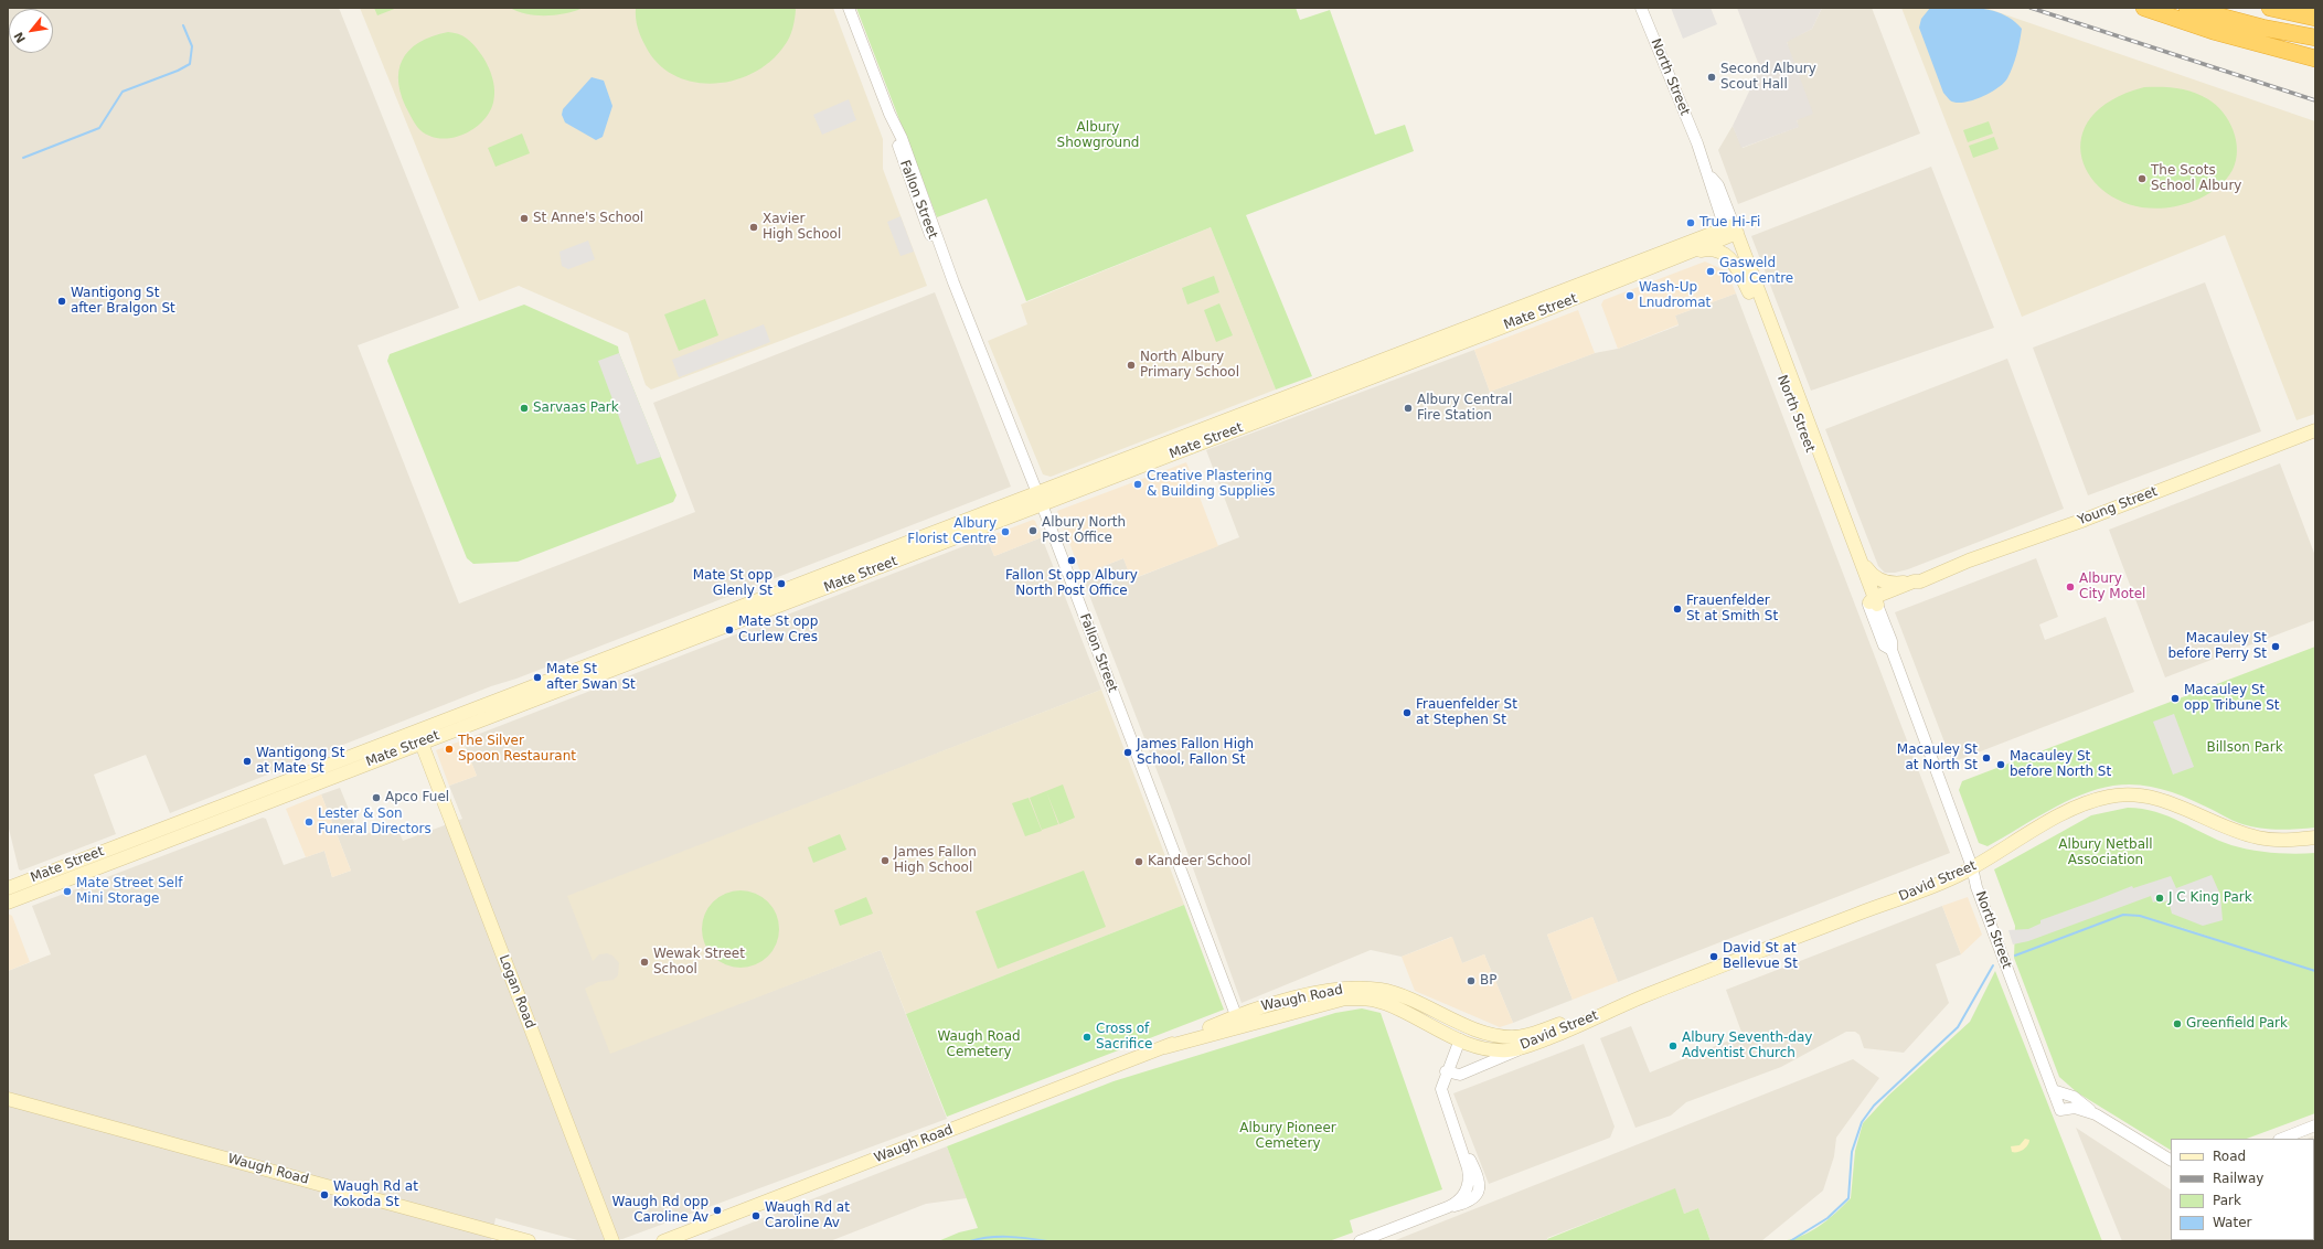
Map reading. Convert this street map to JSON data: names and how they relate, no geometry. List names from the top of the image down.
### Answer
{
  "streets": {
    "main road": [
      "North Street",
      "Mate Street",
      "Young Street",
      "David Street",
      "Logan Road",
      "Waugh Road"
    ],
    "street": ["Fallon Street"]
  },
  "crossings": [
    ["North Street", "Mate Street"],
    ["North Street", "Young Street"],
    ["North Street", "David Street"],
    ["Fallon Street", "Mate Street"],
    ["Fallon Street", "Waugh Road"],
    ["Mate Street", "Logan Road"],
    ["David Street", "Waugh Road"]
  ],
  "parks": [
    "Albury Showground",
    "Billson Park",
    "Albury Netball Association",
    "Waugh Road Cemetery",
    "Albury Pioneer Cemetery"
  ],
  "places": [
    "Second Albury Scout Hall",
    "The Scots School Albury",
    "St Anne's School",
    "True Hi-Fi",
    "Xavier High School",
    "Gasweld Tool Centre",
    "Wash-Up Lnudromat",
    "Wantigong St after Bralgon St",
    "North Albury Primary School",
    "Sarvaas Park",
    "Albury Central Fire Station",
    "Creative Plastering & Building Supplies",
    "Albury North Post Office",
    "Albury Florist Centre",
    "Fallon St opp Albury North Post Office",
    "Mate St opp Glenly St",
    "Albury City Motel",
    "Frauenfelder St at Smith St",
    "Mate St opp Curlew Cres",
    "Macauley St before Perry St",
    "Mate St after Swan St",
    "Macauley St opp Tribune St",
    "Frauenfelder St at Stephen St",
    "The Silver Spoon Restaurant",
    "James Fallon High School, Fallon St",
    "Macauley St at North St",
    "Wantigong St at Mate St",
    "Macauley St before North St",
    "Apco Fuel",
    "Lester & Son Funeral Directors",
    "James Fallon High School",
    "Kandeer School",
    "Mate Street Self Mini Storage",
    "J C King Park",
    "David St at Bellevue St",
    "Wewak Street School",
    "BP",
    "Greenfield Park",
    "Cross of Sacrifice",
    "Albury Seventh-day Adventist Church",
    "Waugh Rd at Kokoda St",
    "Waugh Rd opp Caroline Av",
    "Waugh Rd at Caroline Av"
  ],
  "legend": [
    "Road",
    "Railway",
    "Park",
    "Water"
  ],
  "north": "bottom left"
}
